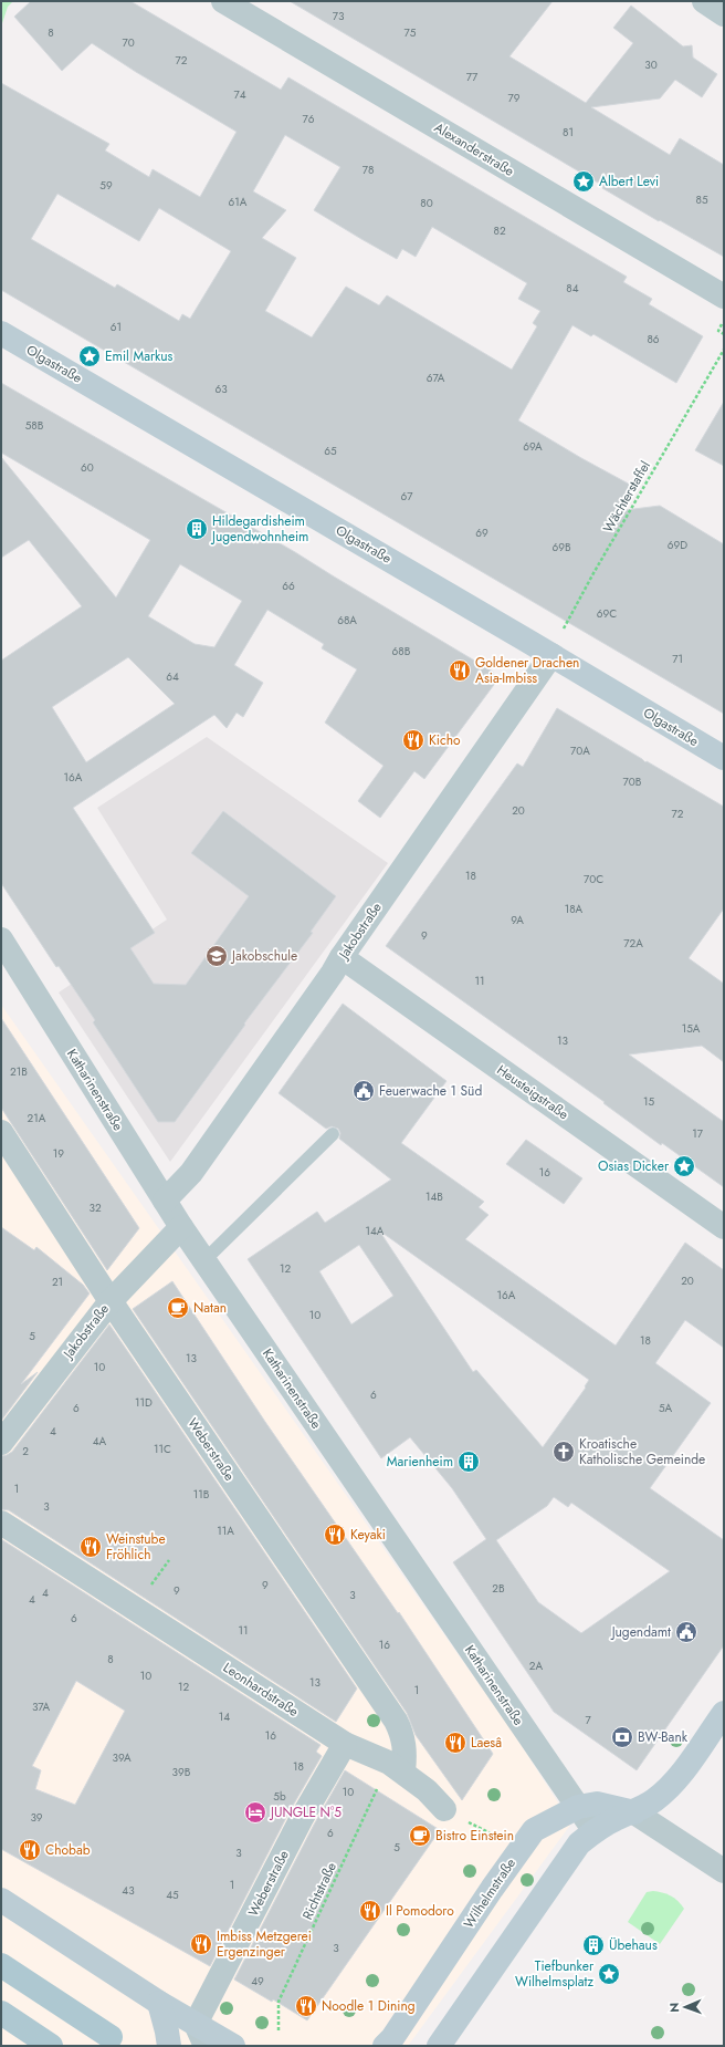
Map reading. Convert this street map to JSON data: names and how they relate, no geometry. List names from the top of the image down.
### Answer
{
  "streets": {
    "street": [
      "Alexanderstraße",
      "Olgastraße",
      "Jakobstraße",
      "Katharinenstraße",
      "Heusteigstraße",
      "Weberstraße",
      "Leonhardstraße",
      "Wilhelmstraße"
    ],
    "path": ["Wächterstaffel", "Richtstraße"]
  },
  "crossings": [
    ["Olgastraße", "Wächterstaffel"],
    ["Olgastraße", "Jakobstraße"],
    ["Wächterstaffel", "Jakobstraße"],
    ["Jakobstraße", "Katharinenstraße"],
    ["Jakobstraße", "Heusteigstraße"],
    ["Jakobstraße", "Weberstraße"],
    ["Katharinenstraße", "Wilhelmstraße"],
    ["Weberstraße", "Leonhardstraße"],
    ["Weberstraße", "Richtstraße"],
    ["Leonhardstraße", "Richtstraße"]
  ],
  "places": {
    "place": [
      "Albert Levi",
      "Emil Markus",
      "Osias Dicker",
      "Tiefbunker Wilhelmsplatz"
    ],
    "building": ["Hildegardisheim Jugendwohnheim", "Marienheim", "Übehaus"],
    "restaurant": [
      "Goldener Drachen Asia-Imbiss",
      "Kicho",
      "Keyaki",
      "Weinstube Fröhlich",
      "Laesâ",
      "Chobab",
      "Il Pomodoro",
      "Imbiss Metzgerei Ergenzinger",
      "Noodle 1 Dining"
    ],
    "school or university": ["Jakobschule"],
    "public building": ["Feuerwache 1 Süd", "Jugendamt"],
    "cafe": ["Natan", "Bistro Einstein"],
    "church": ["Kroatische Katholische Gemeinde"],
    "bank": ["BW-Bank"],
    "hotel": ["JUNGLE N°5"]
  },
  "house_numbers": [
    "73",
    "8",
    "75",
    "70",
    "72",
    "30",
    "77",
    "74",
    "79",
    "76",
    "81",
    "78",
    "59",
    "85",
    "61A",
    "80",
    "82",
    "84",
    "61",
    "86",
    "67A",
    "63",
    "58B",
    "69A",
    "65",
    "60",
    "67",
    "69",
    "69D",
    "69B",
    "66",
    "69C",
    "68A",
    "68B",
    "71",
    "64",
    "70A",
    "16A",
    "70B",
    "20",
    "72",
    "18",
    "70C",
    "18A",
    "9A",
    "9",
    "72A",
    "11",
    "15A",
    "13",
    "21B",
    "15",
    "21A",
    "17",
    "19",
    "16",
    "14B",
    "32",
    "14A",
    "12",
    "20",
    "21",
    "16A",
    "10",
    "5",
    "18",
    "13",
    "10",
    "6",
    "11D",
    "6",
    "5A",
    "4",
    "4A",
    "11C",
    "2",
    "1",
    "11B",
    "3",
    "11A",
    "9",
    "2B",
    "9",
    "4",
    "3",
    "4",
    "6",
    "11",
    "16",
    "8",
    "2A",
    "10",
    "13",
    "12",
    "1",
    "37A",
    "14",
    "7",
    "16",
    "39A",
    "18",
    "39B",
    "10",
    "5b",
    "39",
    "6",
    "5",
    "3",
    "1",
    "43",
    "45",
    "3",
    "49"
  ],
  "north": "left"
}
